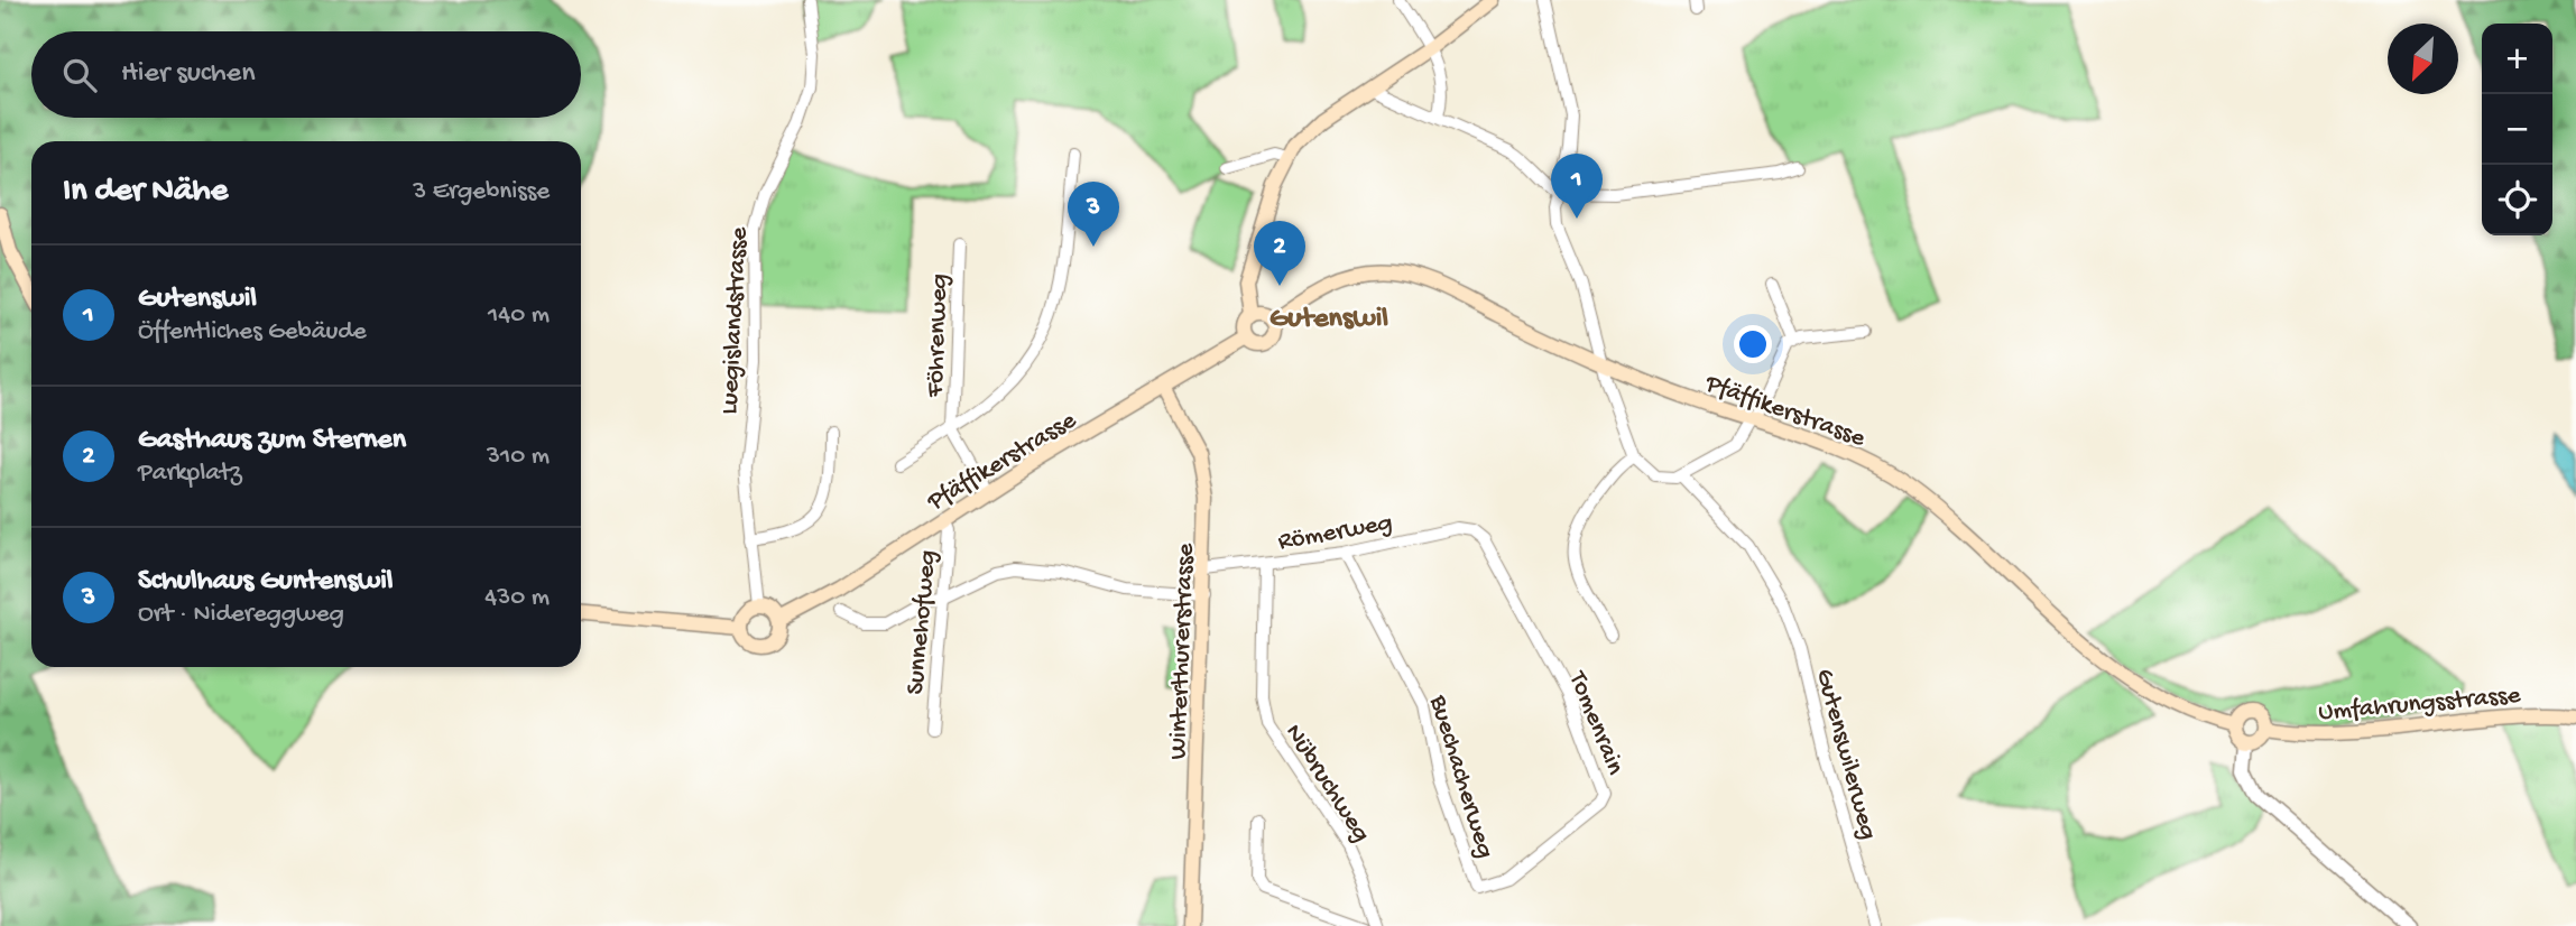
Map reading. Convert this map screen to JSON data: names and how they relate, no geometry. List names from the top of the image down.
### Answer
{
  "streets": {
    "main road": ["Pfäffikerstrasse", "Winterthurerstrasse", "Umfahrungsstrasse"],
    "street": [
      "Luegislandstrasse",
      "Föhrenweg",
      "Römerweg",
      "Sunnehofweg",
      "Tomenrain",
      "Gutenswilerweg",
      "Buechacherweg",
      "Nübruchweg"
    ]
  },
  "crossings": [
    ["Luegislandstrasse", "Pfäffikerstrasse"],
    ["Pfäffikerstrasse", "Sunnehofweg"],
    ["Pfäffikerstrasse", "Winterthurerstrasse"],
    ["Pfäffikerstrasse", "Umfahrungsstrasse"],
    ["Römerweg", "Winterthurerstrasse"],
    ["Römerweg", "Tomenrain"],
    ["Römerweg", "Buechacherweg"],
    ["Römerweg", "Nübruchweg"],
    ["Tomenrain", "Buechacherweg"]
  ],
  "districts": ["Gutenswil"],
  "north": "bottom left",
  "page": {
    "map_buttons": ["+", "−"],
    "search": "Hier suchen",
    "heading": ["In der Nähe", "3 Ergebnisse"],
    "pins": ["1", "3", "2"],
    "list": [
      {
        "mark": "1",
        "name": "Gutenswil",
        "note": "Öffentliches Gebäude",
        "value": "140 m"
      },
      {
        "mark": "2",
        "name": "Gasthaus zum Sternen",
        "note": "Parkplatz",
        "value": "310 m"
      },
      {
        "mark": "3",
        "name": "Schulhaus Guntenswil",
        "note": "Ort · Nidereggweg",
        "value": "430 m"
      }
    ]
  }
}
